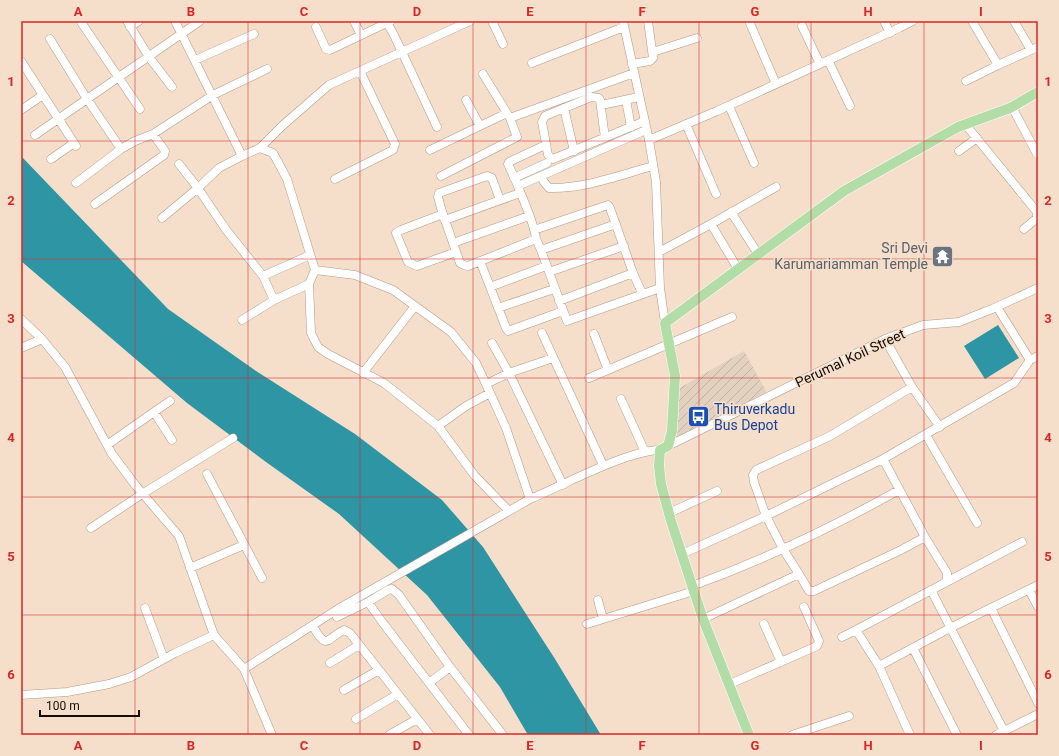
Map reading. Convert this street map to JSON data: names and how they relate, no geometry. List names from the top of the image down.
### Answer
{
  "streets": {
    "street": ["Perumal Koil Street"]
  },
  "places": {
    "temple": ["Sri Devi Karumariamman Temple"],
    "bus stop": ["Thiruverkadu Bus Depot"]
  },
  "scale_bar": "100 m",
  "grid": {
    "columns": [
      "A",
      "B",
      "C",
      "D",
      "E",
      "F",
      "G",
      "H",
      "I"
    ],
    "rows": [
      "1",
      "2",
      "3",
      "4",
      "5",
      "6"
    ]
  }
}
